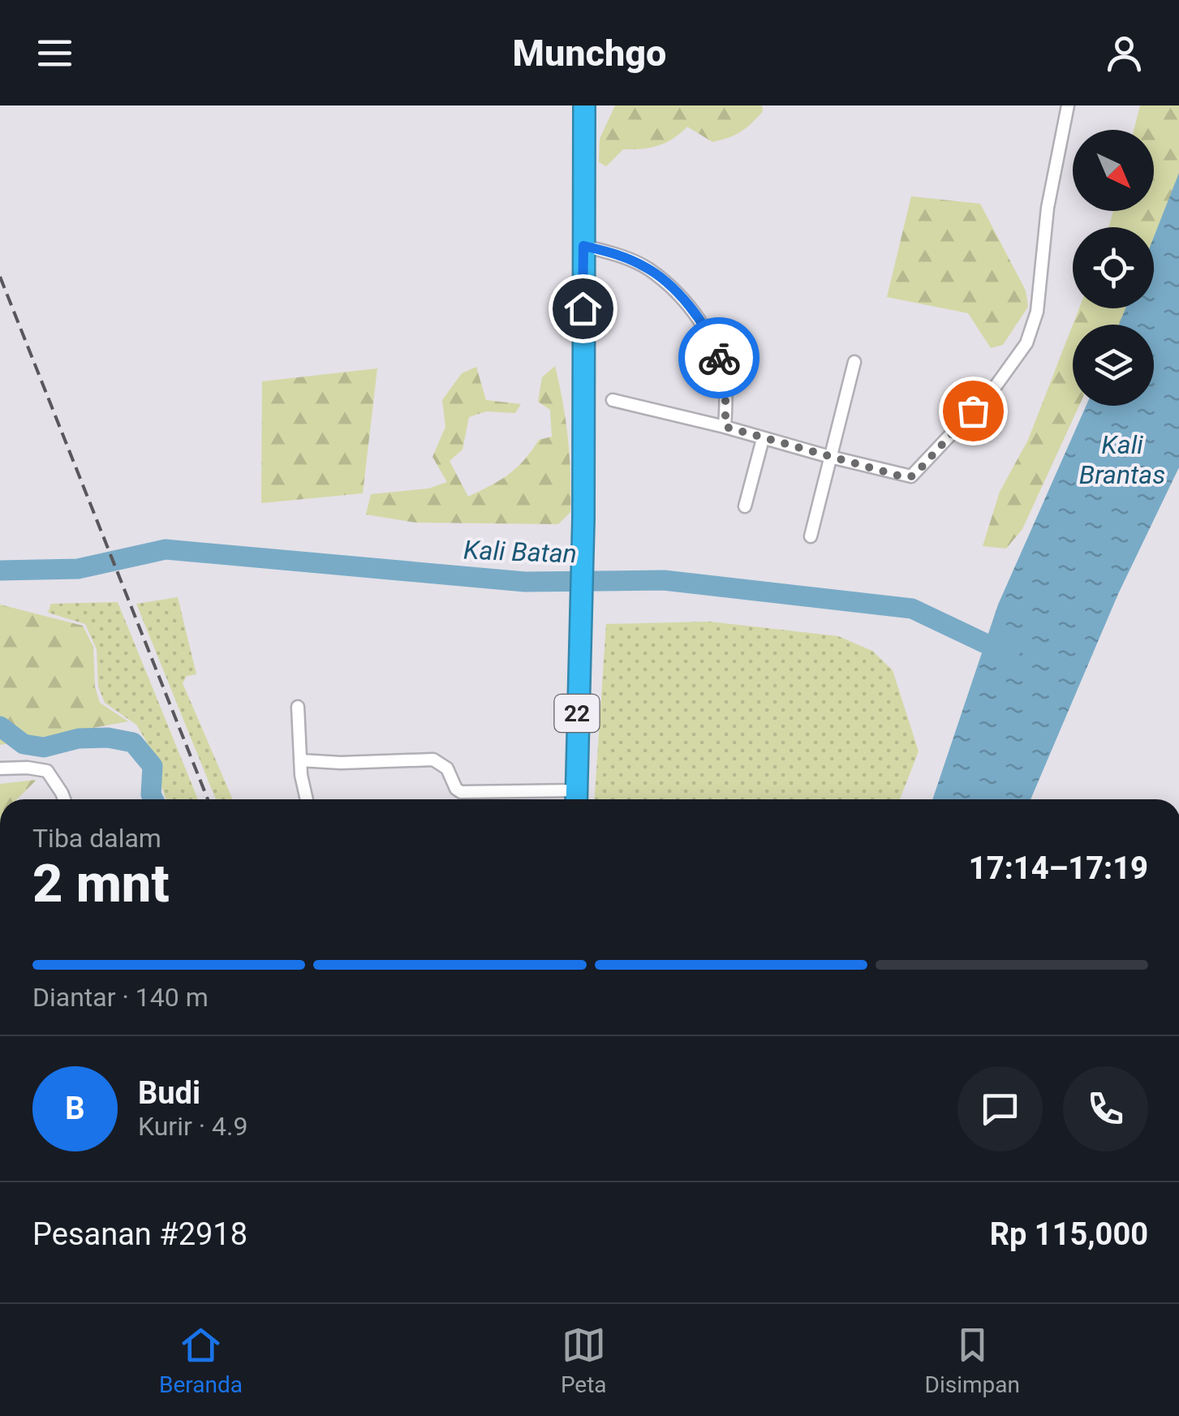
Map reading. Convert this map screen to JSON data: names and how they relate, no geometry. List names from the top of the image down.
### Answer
{
  "streets": {
    "highway": ["22"]
  },
  "water": ["Kali Brantas", "Kali Batan"],
  "north": "bottom right",
  "page": {
    "header": "Munchgo",
    "heading": ["2 mnt", "Tiba dalam", "17:14–17:19"],
    "panel": [
      "Budi",
      "Kurir · 4.9",
      "Pesanan #2918",
      "Rp 115,000"
    ],
    "bar": "Diantar · 140 m",
    "round": "B",
    "tabs": ["Beranda", "Peta", "Disimpan"]
  }
}
